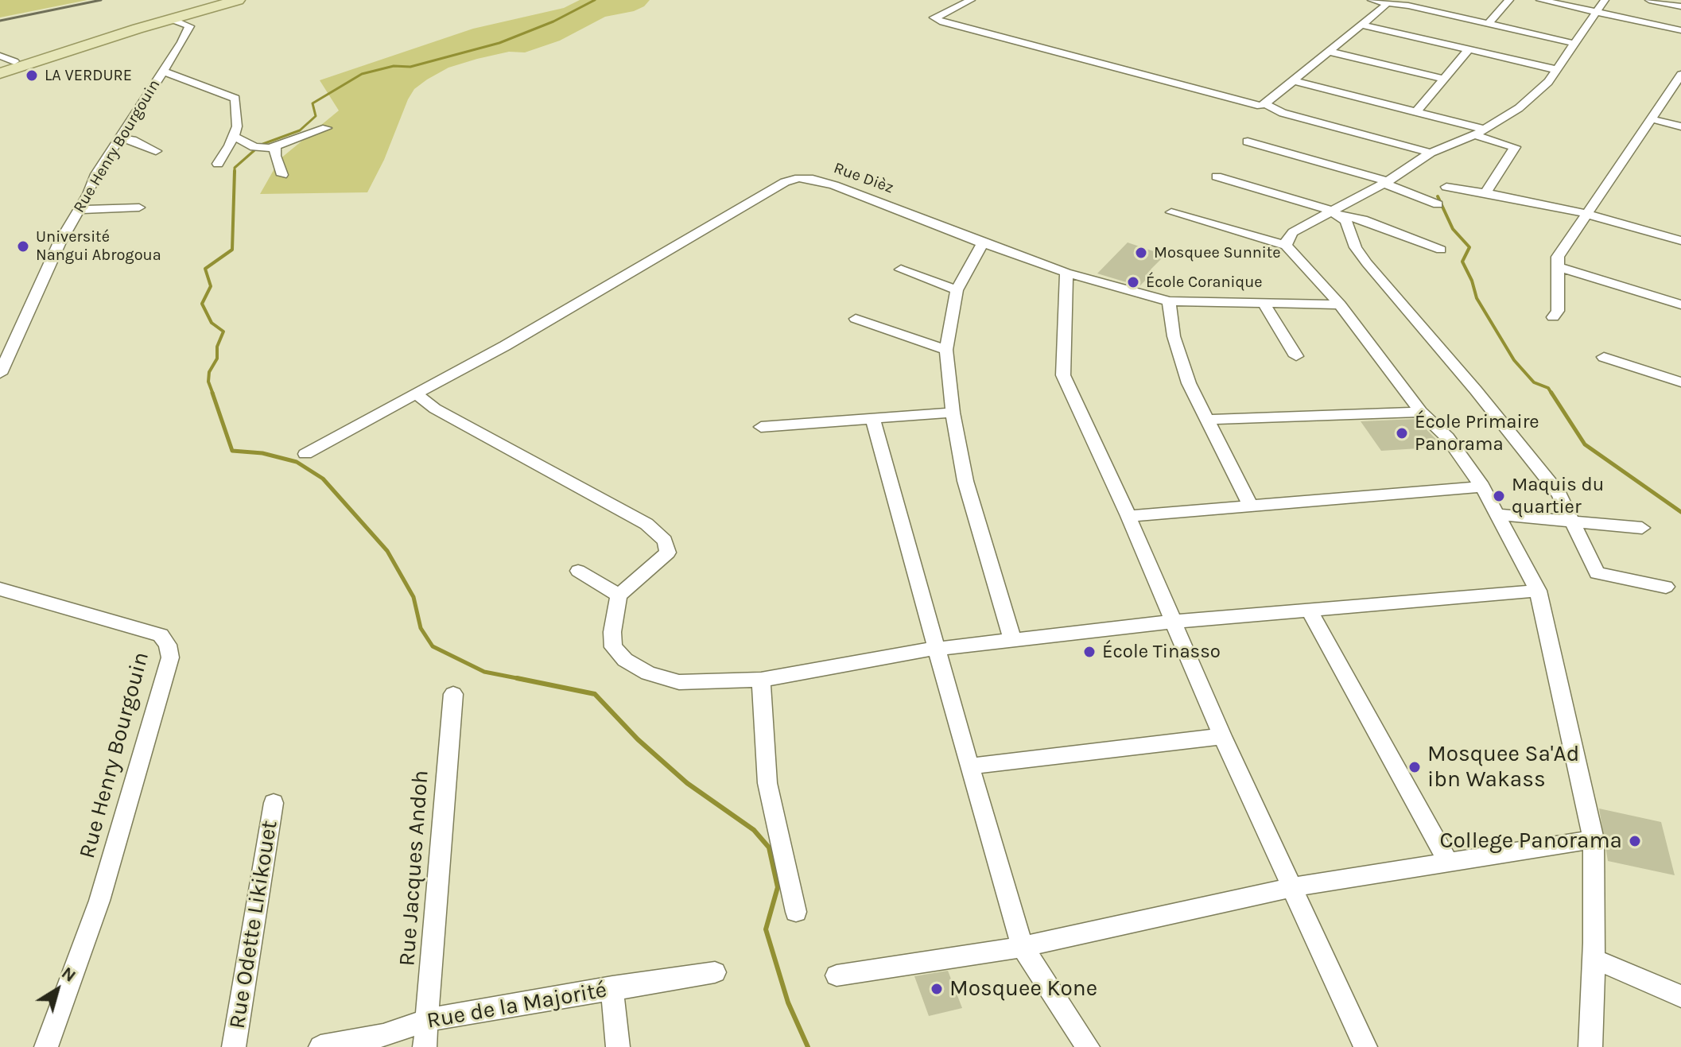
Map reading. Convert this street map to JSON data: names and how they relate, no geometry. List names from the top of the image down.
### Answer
{
  "streets": {
    "street": [
      "Rue Henry Bourgouin",
      "Rue Dièz",
      "Rue Jacques Andoh",
      "Rue Odette Likikouet",
      "Rue de la Majorité"
    ]
  },
  "crossings": [
    ["Rue Jacques Andoh", "Rue de la Majorité"]
  ],
  "places": [
    "LA VERDURE",
    "Université Nangui Abrogoua",
    "Mosquee Sunnite",
    "École Coranique",
    "École Primaire Panorama",
    "Maquis du quartier",
    "École Tinasso",
    "Mosquee Sa'Ad ibn Wakass",
    "College Panorama",
    "Mosquee Kone"
  ],
  "north": "top right"
}
